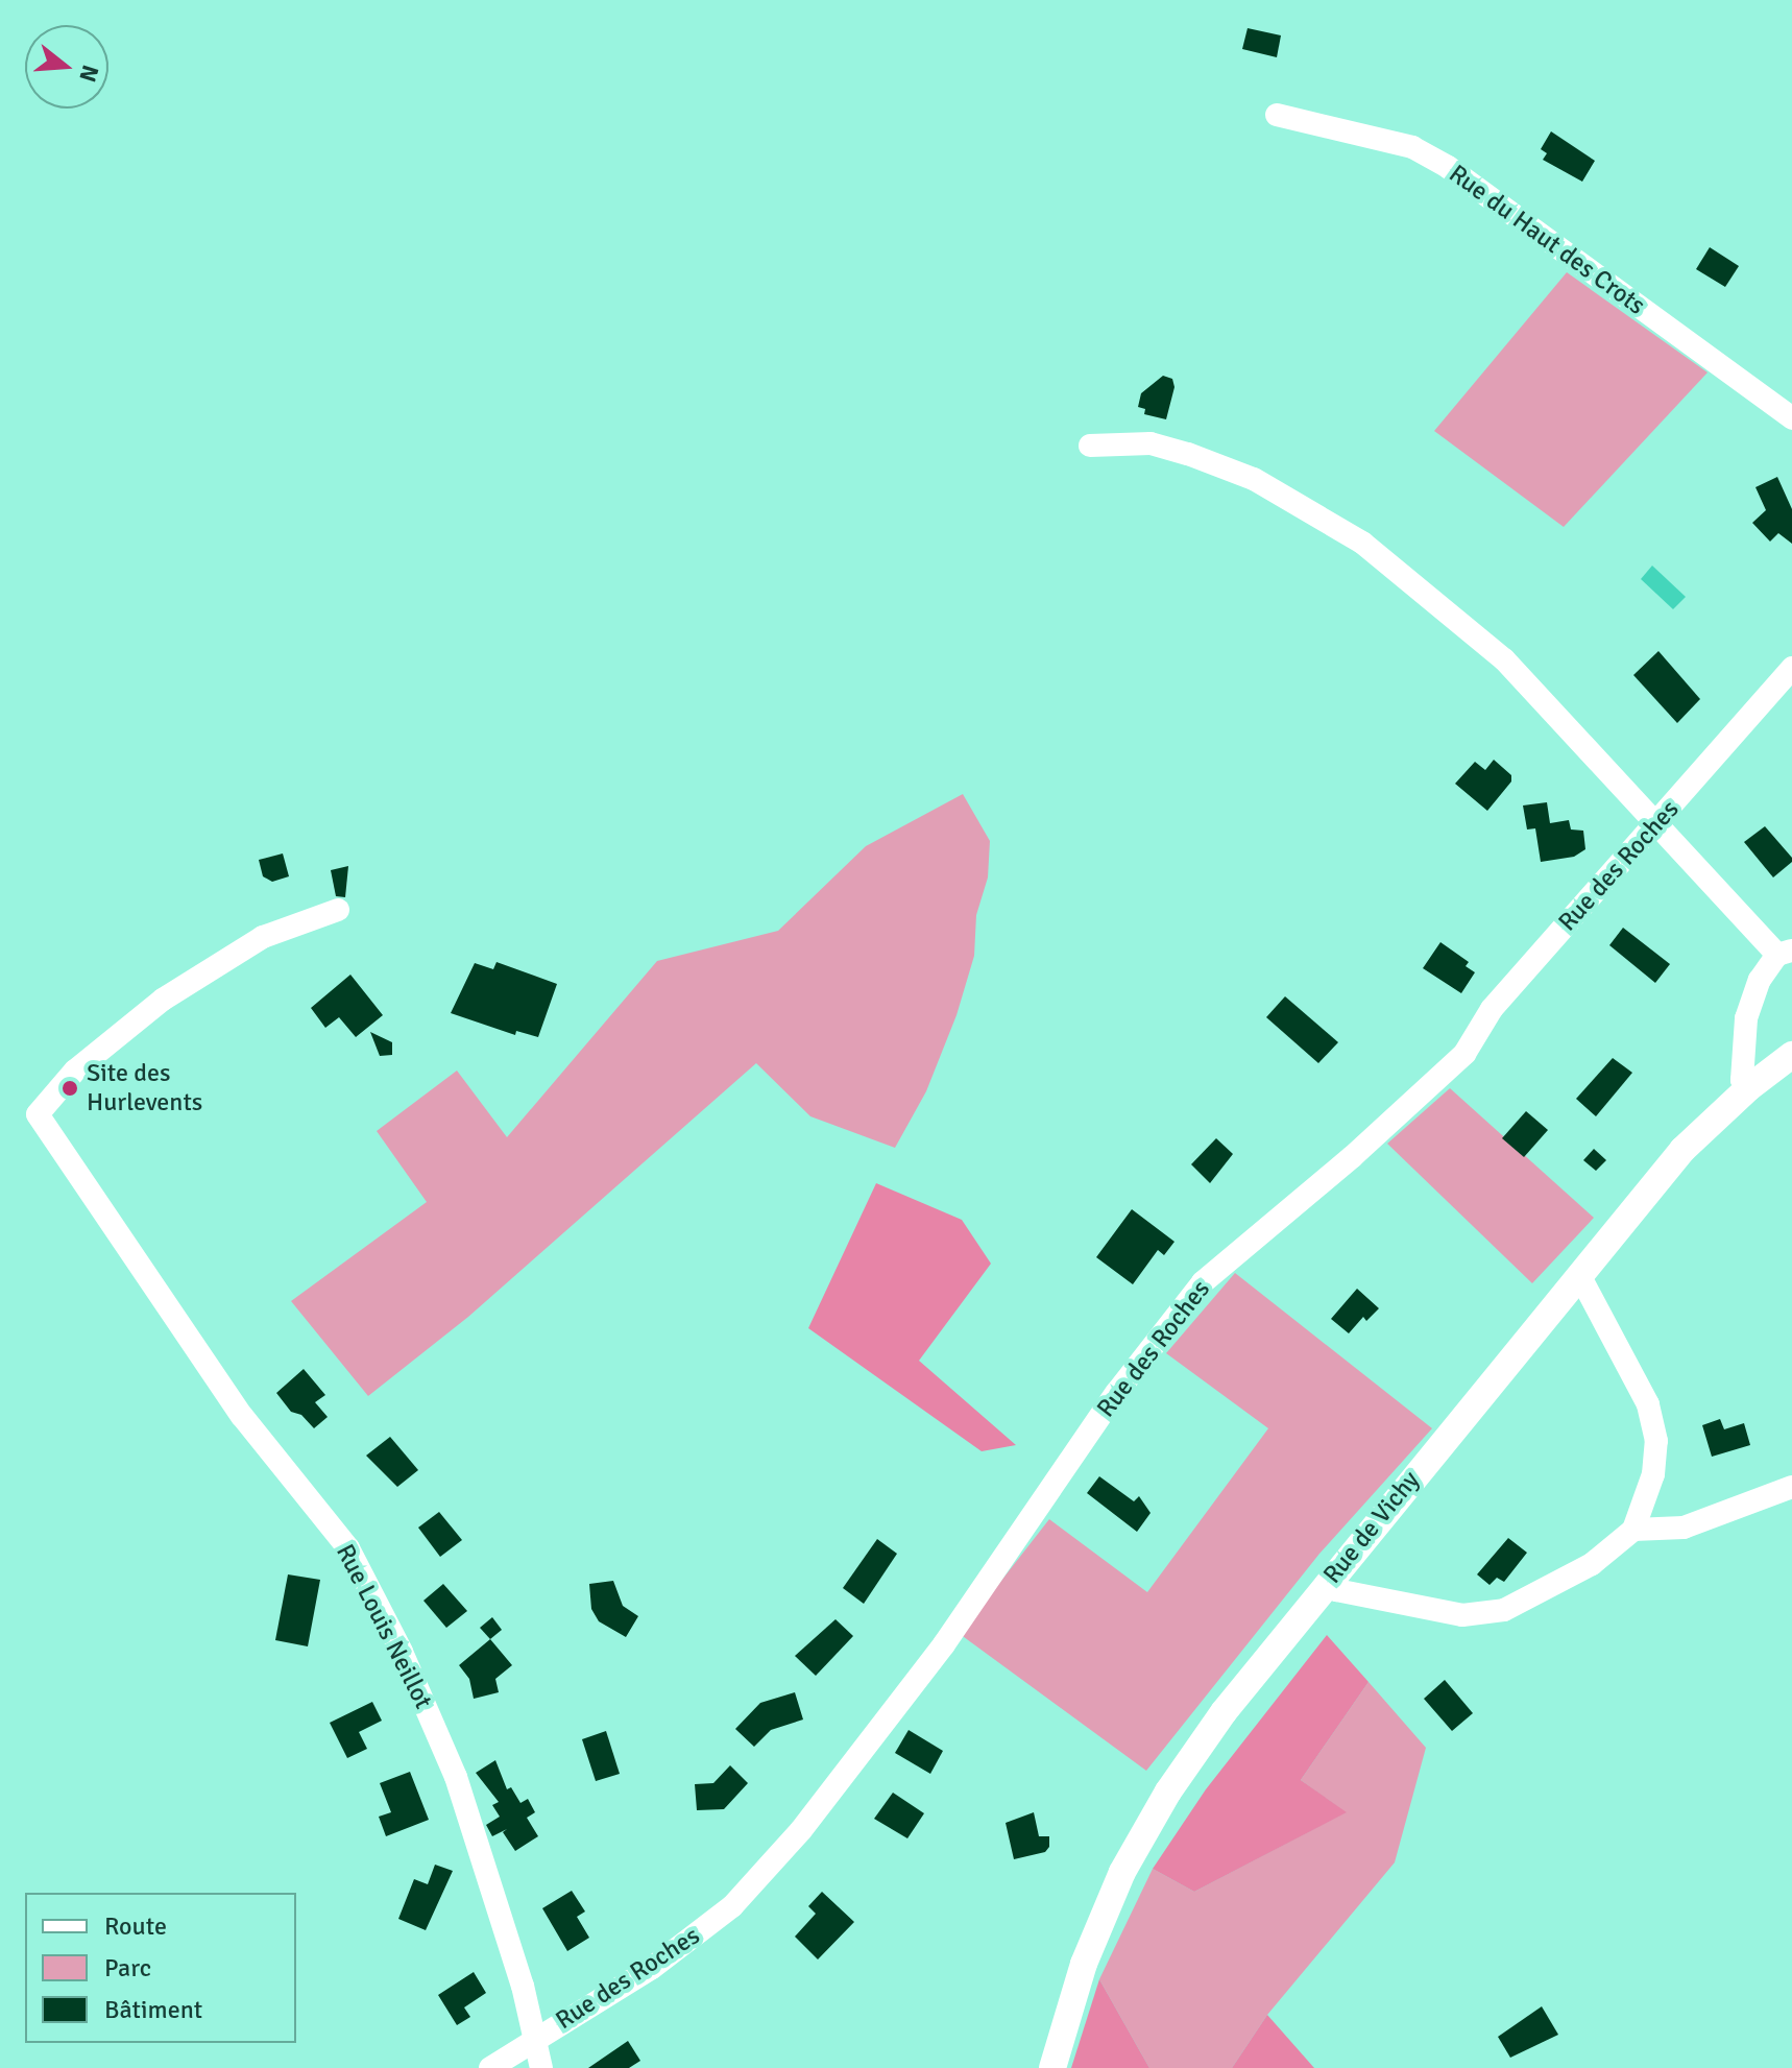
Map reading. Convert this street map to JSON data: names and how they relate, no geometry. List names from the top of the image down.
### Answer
{
  "streets": {
    "street": [
      "Rue du Haut des Crots",
      "Rue des Roches",
      "Rue de Vichy",
      "Rue Louis Neillot"
    ]
  },
  "crossings": [
    ["Rue des Roches", "Rue Louis Neillot"]
  ],
  "places": ["Site des Hurlevents"],
  "legend": ["Route", "Parc", "Bâtiment"],
  "north": "right"
}
